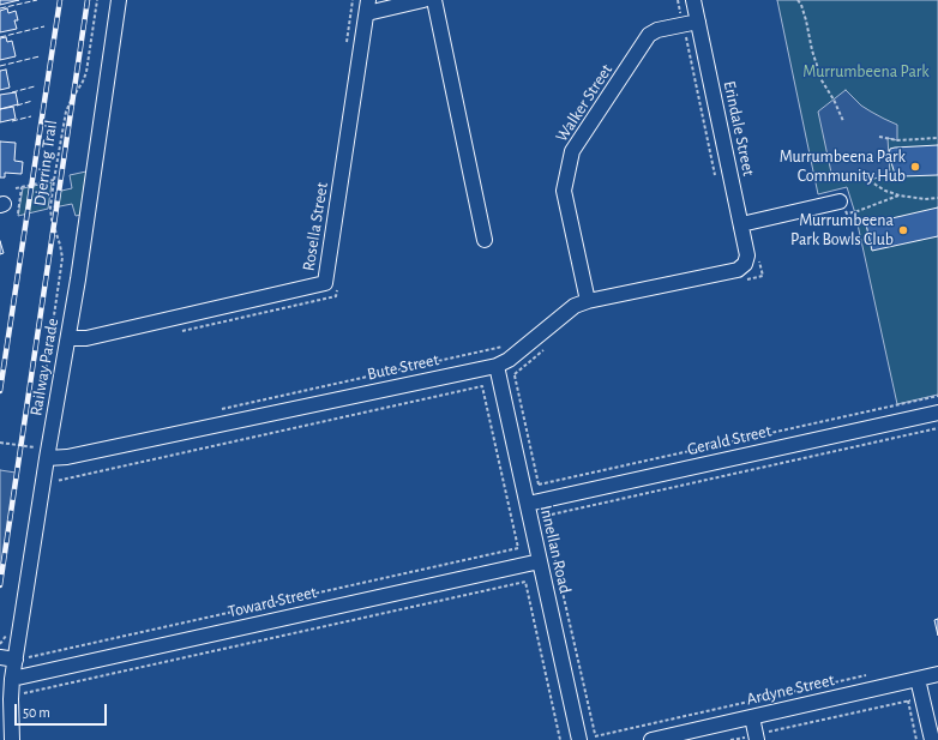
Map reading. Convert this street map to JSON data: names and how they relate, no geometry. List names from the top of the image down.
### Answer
{
  "streets": {
    "street": [
      "Walker Street",
      "Erindale Street",
      "Rosella Street",
      "Railway Parade",
      "Bute Street",
      "Gerald Street",
      "Innellan Road",
      "Toward Street",
      "Ardyne Street"
    ],
    "path": ["Djerring Trail"]
  },
  "crossings": [
    ["Walker Street", "Erindale Street"],
    ["Walker Street", "Bute Street"],
    ["Erindale Street", "Bute Street"],
    ["Rosella Street", "Railway Parade"],
    ["Railway Parade", "Bute Street"],
    ["Railway Parade", "Toward Street"],
    ["Bute Street", "Innellan Road"],
    ["Gerald Street", "Innellan Road"],
    ["Innellan Road", "Toward Street"]
  ],
  "parks": ["Murrumbeena Park"],
  "places": ["Murrumbeena Park Community Hub", "Murrumbeena Park Bowls Club"],
  "scale_bar": "50 m"
}
